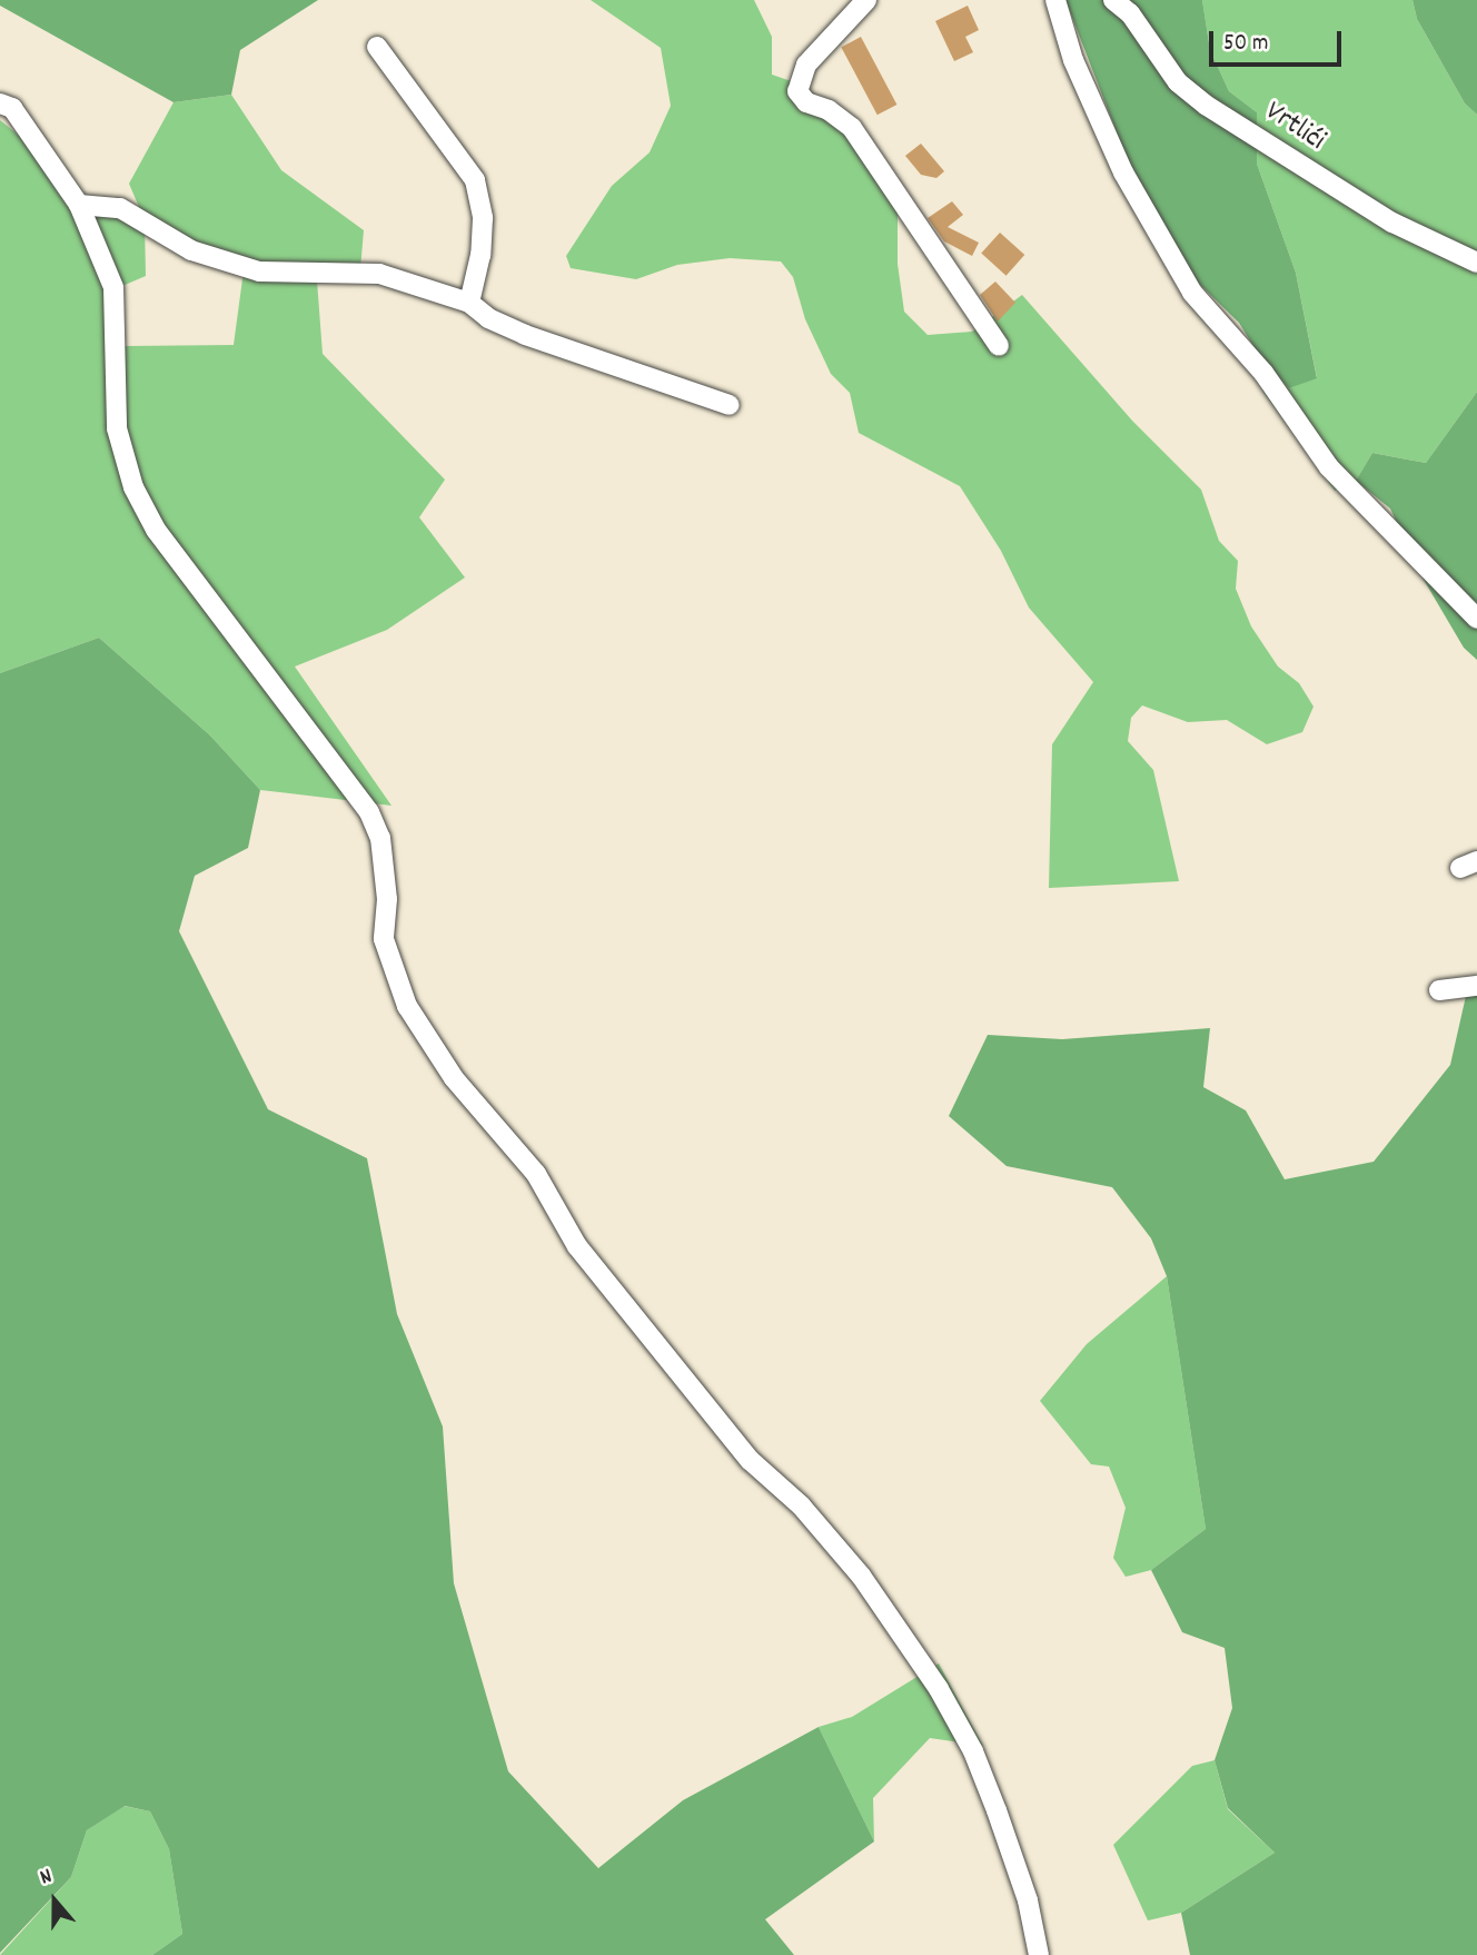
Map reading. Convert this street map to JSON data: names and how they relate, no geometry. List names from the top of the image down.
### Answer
{
  "streets": {
    "street": ["Vrtlići"]
  },
  "scale_bar": "50 m",
  "north": "top"
}
